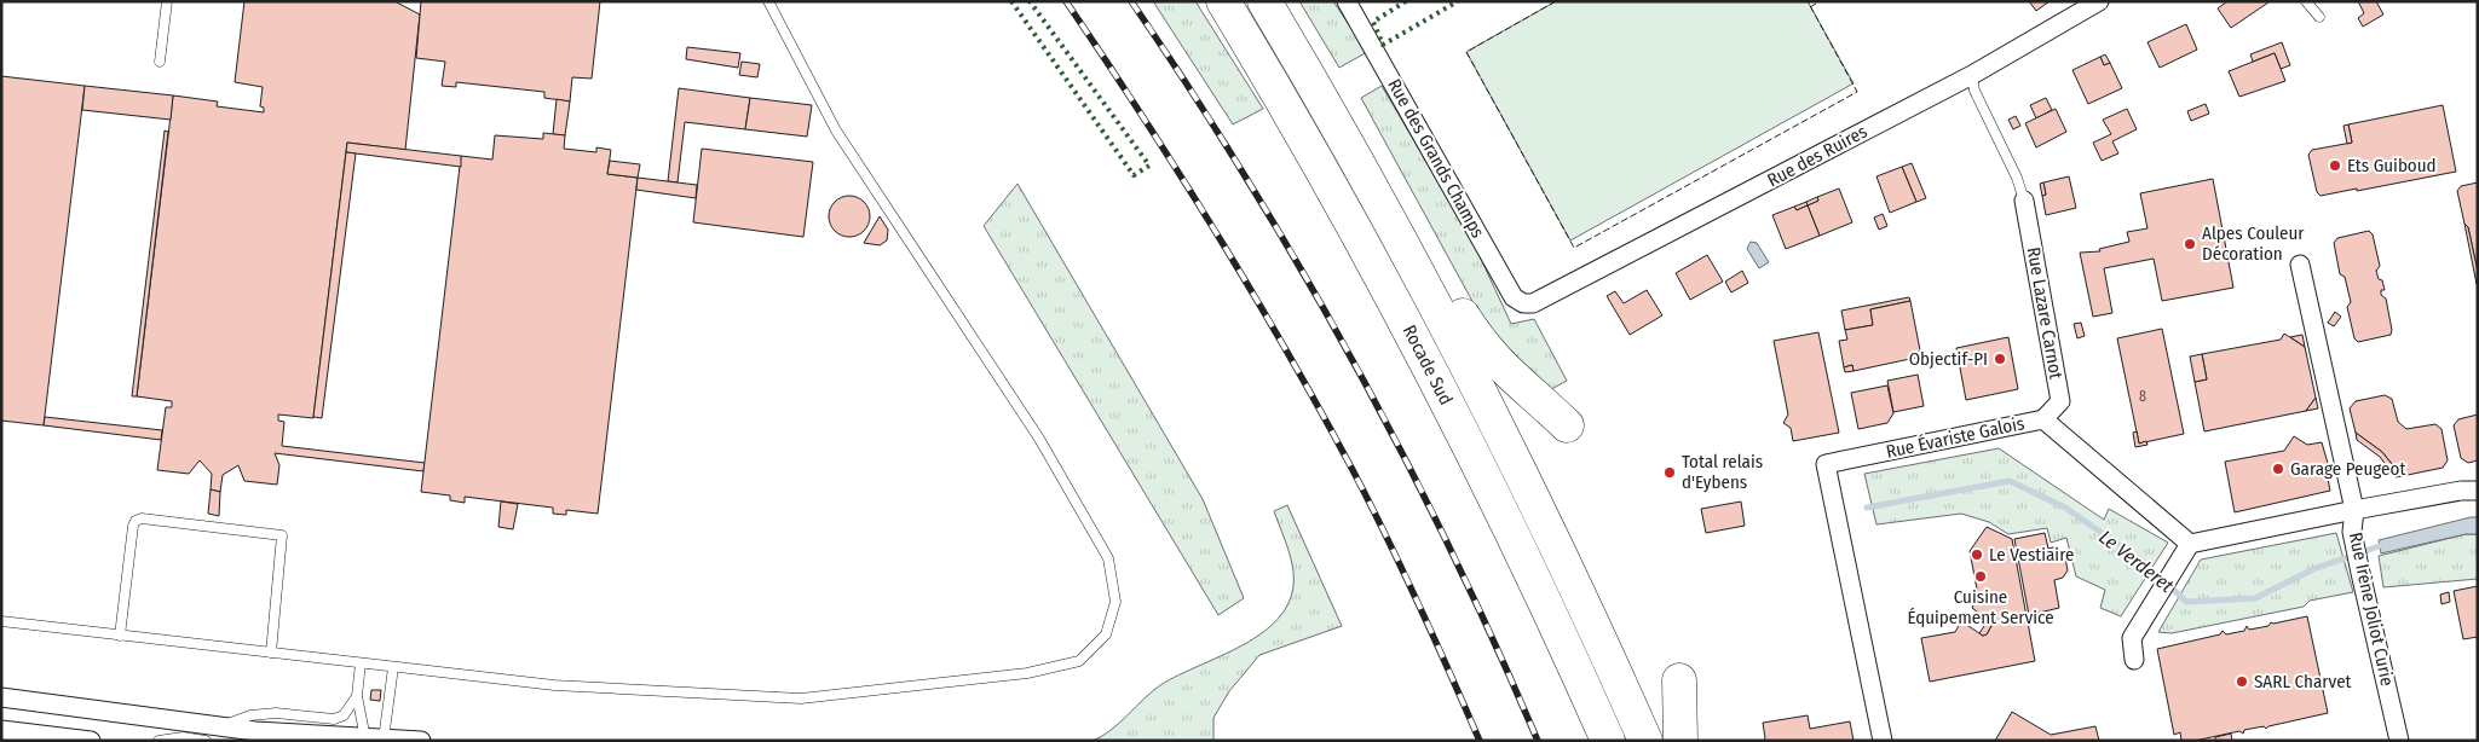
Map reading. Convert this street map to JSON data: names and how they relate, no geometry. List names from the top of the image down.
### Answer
{
  "streets": {
    "highway": ["Rocade Sud"],
    "street": [
      "Rue des Ruires",
      "Rue des Grands Champs",
      "Rue Lazare Carnot",
      "Rue Évariste Galois",
      "Rue Irène Joliot Curie"
    ]
  },
  "crossings": [
    ["Rue des Ruires", "Rue des Grands Champs"],
    ["Rue Lazare Carnot", "Rue Évariste Galois"]
  ],
  "water": ["Le Verderet"],
  "places": [
    "Ets Guiboud",
    "Alpes Couleur Décoration",
    "Objectif-PI",
    "Garage Peugeot",
    "Total relais d'Eybens",
    "Le Vestiaire",
    "Cuisine Équipement Service",
    "SARL Charvet"
  ],
  "house_numbers": ["8"]
}
